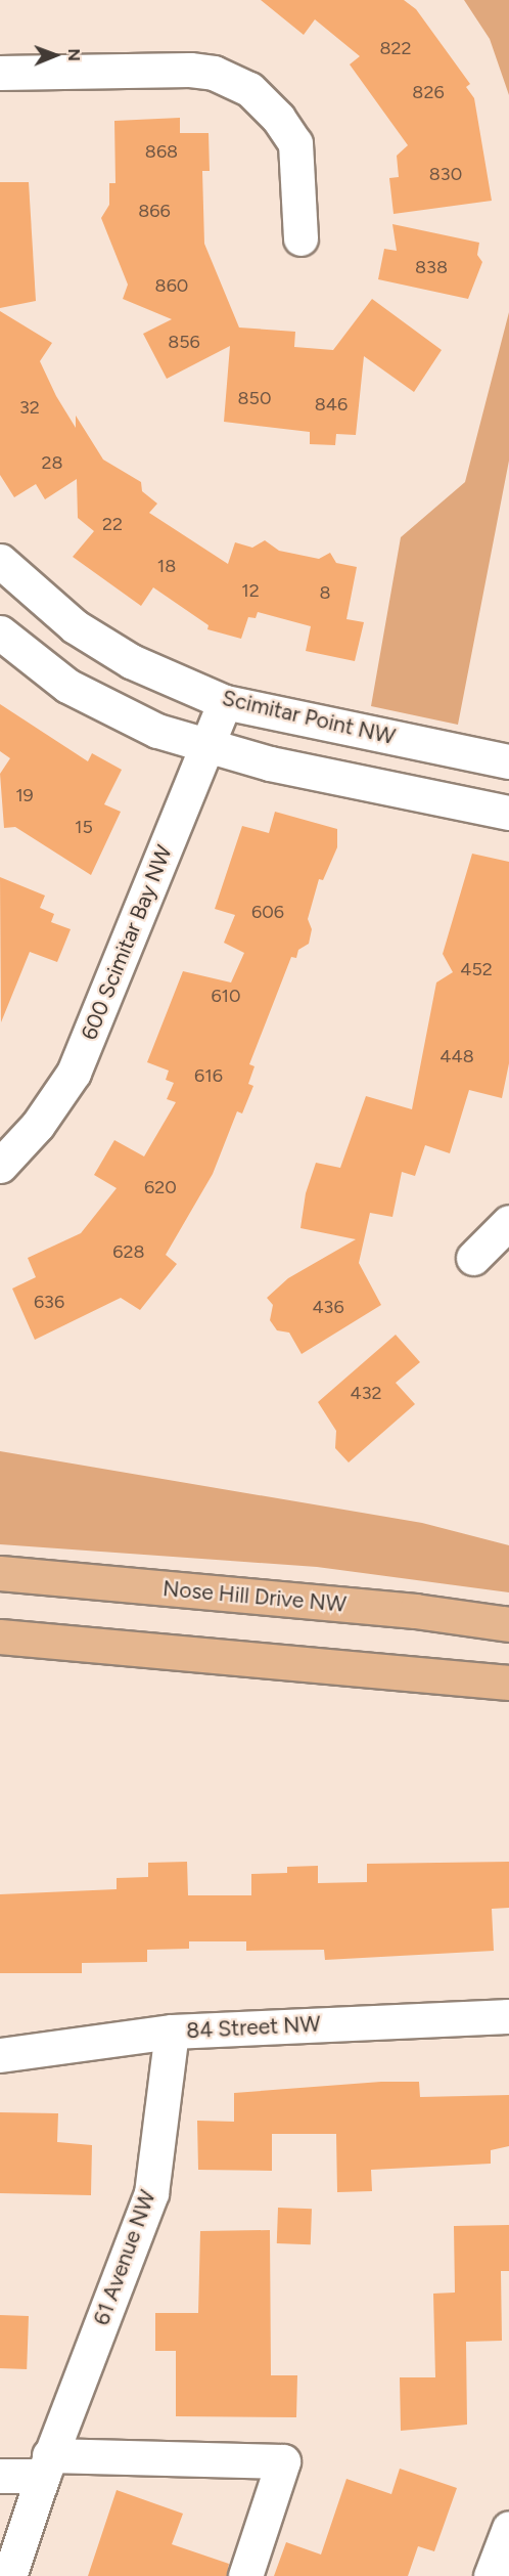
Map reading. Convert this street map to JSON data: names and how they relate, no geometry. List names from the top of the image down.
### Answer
{
  "streets": {
    "main road": ["Nose Hill Drive NW"],
    "street": [
      "Scimitar Point NW",
      "600 Scimitar Bay NW",
      "84 Street NW",
      "61 Avenue NW"
    ]
  },
  "crossings": [
    ["Scimitar Point NW", "600 Scimitar Bay NW"],
    ["84 Street NW", "61 Avenue NW"]
  ],
  "house_numbers": [
    "822",
    "826",
    "868",
    "830",
    "866",
    "838",
    "860",
    "856",
    "850",
    "846",
    "32",
    "28",
    "22",
    "18",
    "12",
    "8",
    "19",
    "15",
    "606",
    "452",
    "610",
    "448",
    "616",
    "620",
    "628",
    "636",
    "436",
    "432"
  ],
  "north": "right"
}
